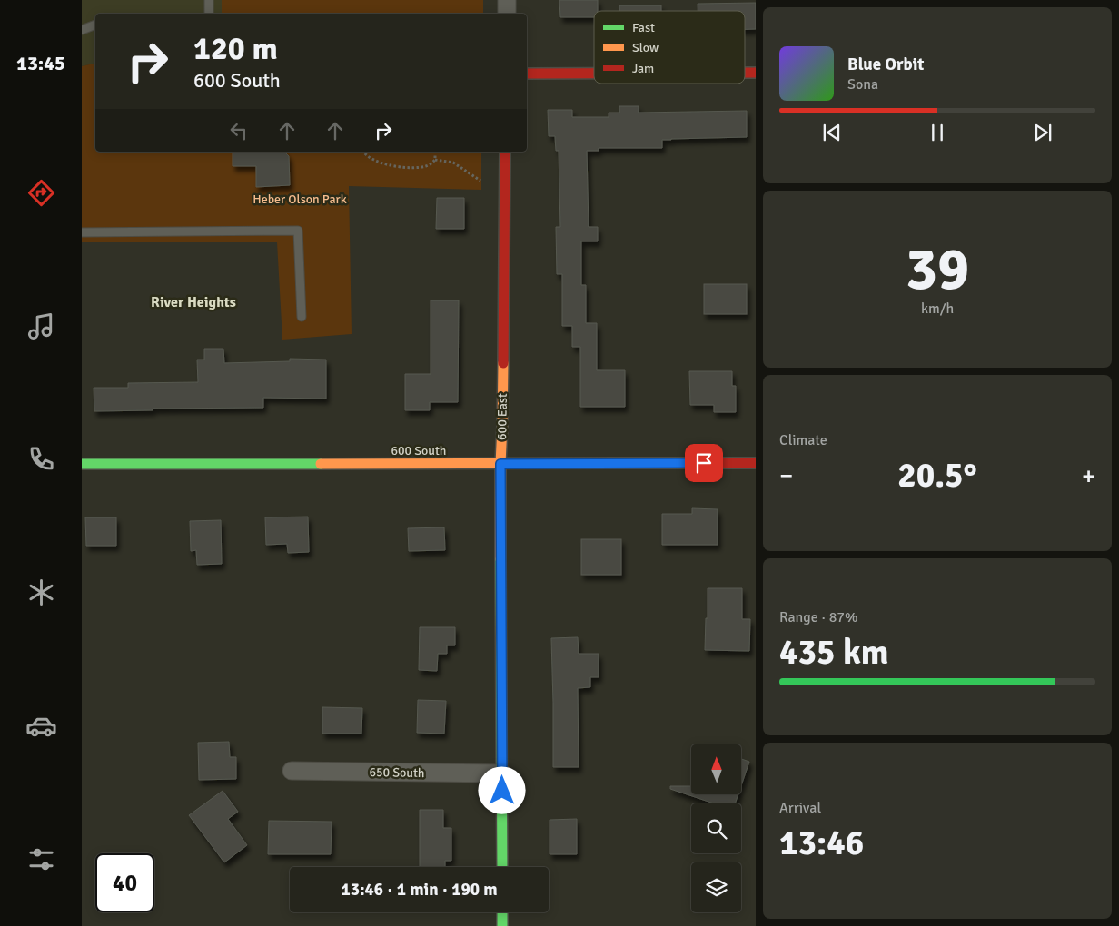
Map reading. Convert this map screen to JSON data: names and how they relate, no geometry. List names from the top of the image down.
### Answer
{
  "streets": {
    "street": ["600 East", "600 South", "650 South"]
  },
  "crossings": [
    ["600 East", "600 South"],
    ["600 East", "650 South"]
  ],
  "districts": ["River Heights"],
  "parks": ["Heber Olson Park"],
  "legend": ["Fast", "Slow", "Jam"],
  "north": "top",
  "page": {
    "tabs": "13:45",
    "turn": ["120 m", "600 South"],
    "song": ["Blue Orbit", "Sona"],
    "tile": [
      ["39", "km/h"],
      "Climate",
      ["Range · 87%", "435 km"],
      ["Arrival", "13:46"]
    ],
    "heat": ["−", "20.5°", "+"],
    "limit": "40",
    "trip": "13:46 · 1 min · 190 m"
  }
}
